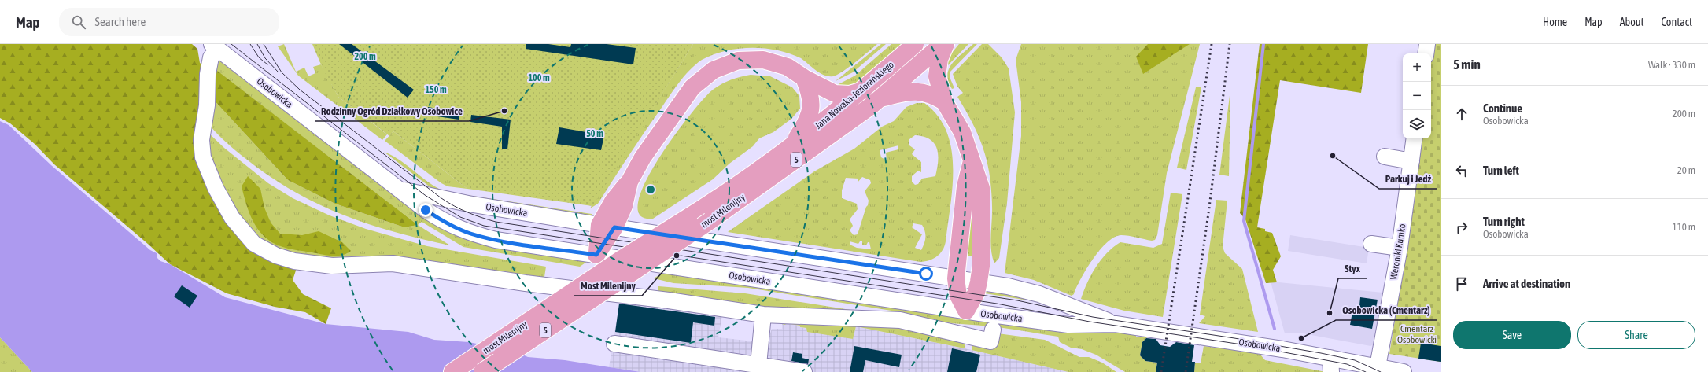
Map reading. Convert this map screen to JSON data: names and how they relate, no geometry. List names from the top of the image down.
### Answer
{
  "streets": {
    "main road": ["Jana Nowaka-Jeziorańskiego", "5", "most Milenijny"],
    "street": ["Osobowicka", "Weroniki Kumko"]
  },
  "crossings": [
    ["Osobowicka", "Weroniki Kumko"],
    ["Jana Nowaka-Jeziorańskiego", "most Milenijny"]
  ],
  "parks": ["Cmentarz Osobowicki"],
  "places": [
    "Rodzinny Ogród Działkowy Osobowice",
    "Parkuj i Jedź",
    "Most Milenijny",
    "Styx",
    "Osobowicka (Cmentarz)"
  ],
  "page": {
    "header": "Map",
    "search": "Search here",
    "nav": [
      "Home",
      "Map",
      "About",
      "Contact"
    ],
    "heading": ["5 min", "Walk · 330 m"],
    "map_buttons": ["+", "−"],
    "list": [
      ["Continue", "Osobowicka", "200 m"],
      ["Turn left", "20 m"],
      ["Turn right", "Osobowicka", "110 m"],
      "Arrive at destination"
    ],
    "buttons": ["Save", "Share"]
  },
  "rings": [
    "200 m",
    "100 m",
    "150 m",
    "50 m"
  ]
}
